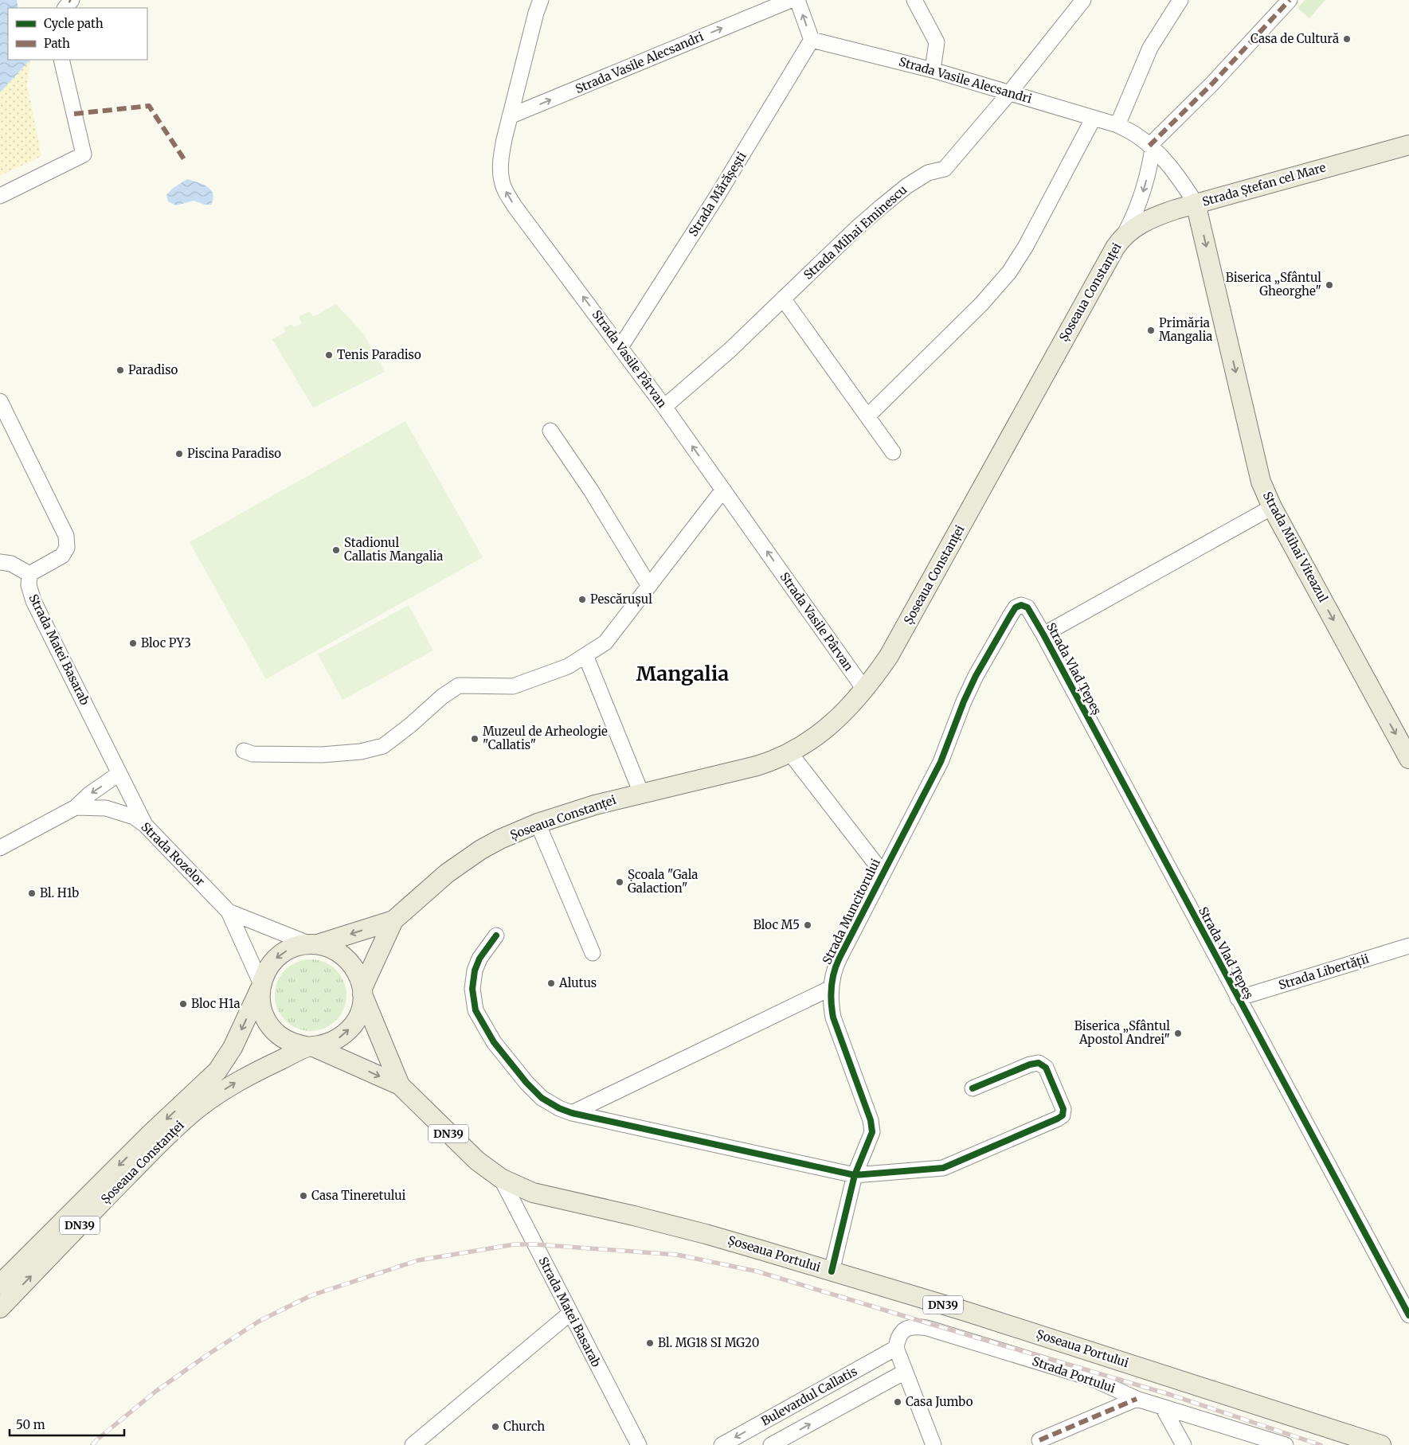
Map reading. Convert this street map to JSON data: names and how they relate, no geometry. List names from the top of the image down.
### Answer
{
  "streets": {
    "main road": [
      "Strada Ștefan cel Mare",
      "Șoseaua Constanței",
      "Strada Mihai Viteazul",
      "DN39",
      "Șoseaua Portului"
    ],
    "street": [
      "Strada Vasile Alecsandri",
      "Strada Mărășești",
      "Strada Mihai Eminescu",
      "Strada Vasile Pârvan",
      "Strada Matei Basarab",
      "Strada Vlad Țepeș",
      "Strada Rozelor",
      "Strada Muncitorului",
      "Strada Libertății",
      "Strada Portului",
      "Bulevardul Callatis"
    ]
  },
  "crossings": [
    ["Strada Vasile Alecsandri", "Strada Ștefan cel Mare"],
    ["Strada Vasile Alecsandri", "Strada Mărășești"],
    ["Strada Vasile Alecsandri", "Strada Mihai Eminescu"],
    ["Strada Vasile Alecsandri", "Strada Vasile Pârvan"],
    ["Strada Vasile Alecsandri", "Strada Mihai Viteazul"],
    ["Strada Ștefan cel Mare", "Șoseaua Constanței"],
    ["Strada Ștefan cel Mare", "Strada Mihai Viteazul"],
    ["Strada Mărășești", "Strada Vasile Pârvan"],
    ["Strada Mihai Eminescu", "Strada Vasile Pârvan"],
    ["Șoseaua Constanței", "Strada Vasile Pârvan"],
    ["Șoseaua Constanței", "Strada Rozelor"],
    ["Șoseaua Constanței", "Strada Muncitorului"],
    ["Șoseaua Constanței", "Șoseaua Portului"],
    ["Strada Matei Basarab", "Strada Rozelor"],
    ["Strada Matei Basarab", "Șoseaua Portului"],
    ["Strada Vlad Țepeș", "Strada Muncitorului"],
    ["Strada Vlad Țepeș", "Strada Libertății"],
    ["Strada Rozelor", "Șoseaua Portului"],
    ["Strada Muncitorului", "Șoseaua Portului"],
    ["Strada Portului", "Bulevardul Callatis"]
  ],
  "one_way": ["Strada Vasile Alecsandri", "Strada Vasile Pârvan", "Strada Mihai Viteazul"],
  "districts": ["Mangalia"],
  "places": [
    "Casa de Cultură",
    "Biserica „Sfântul Gheorghe\"",
    "Primăria Mangalia",
    "Tenis Paradiso",
    "Paradiso",
    "Piscina Paradiso",
    "Stadionul Callatis Mangalia",
    "Pescărușul",
    "Bloc PY3",
    "Muzeul de Arheologie \"Callatis\"",
    "Școala \"Gala Galaction\"",
    "Bl. H1b",
    "Bloc M5",
    "Alutus",
    "Bloc H1a",
    "Biserica „Sfântul Apostol Andrei\"",
    "Casa Tineretului",
    "Bl. MG18 SI MG20",
    "Casa Jumbo",
    "Church"
  ],
  "legend": ["Cycle path", "Path"],
  "scale_bar": "50 m"
}
